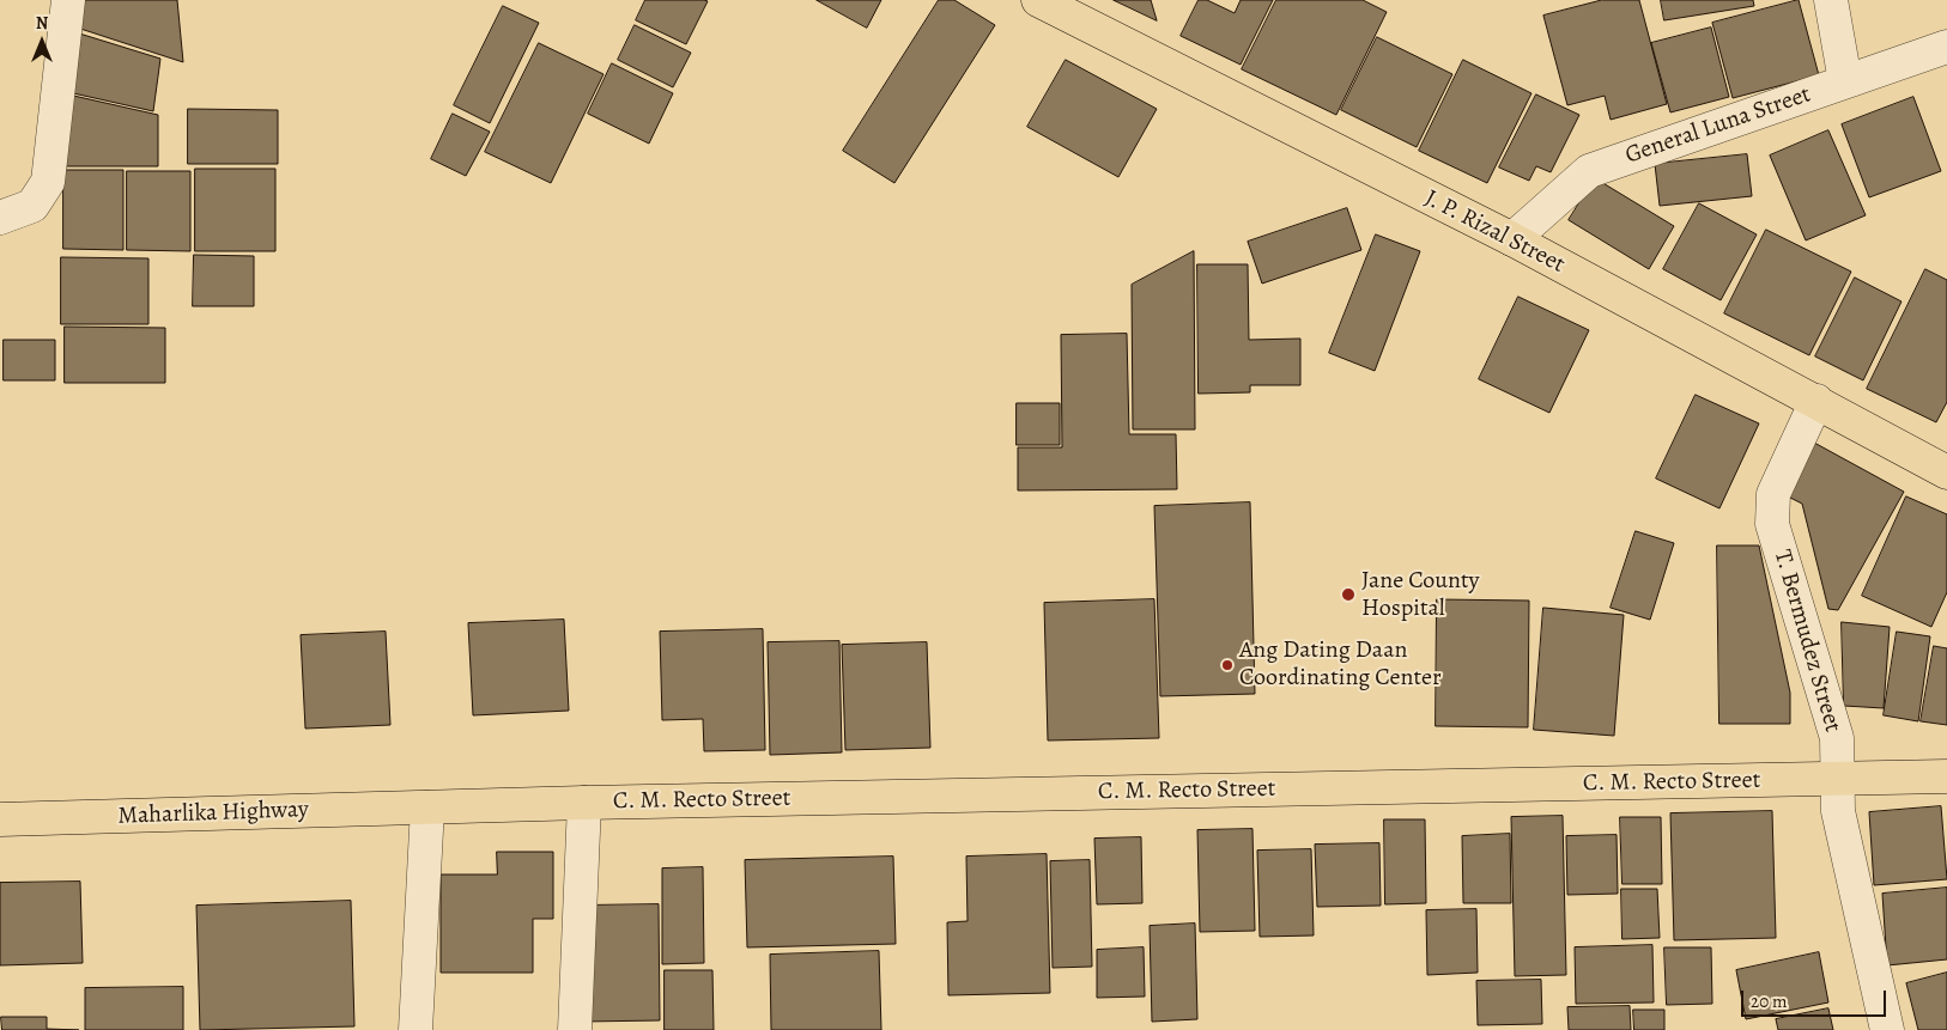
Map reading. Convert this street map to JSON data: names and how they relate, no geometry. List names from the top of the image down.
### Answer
{
  "streets": {
    "main road": ["J. P. Rizal Street", "C. M. Recto Street", "Maharlika Highway"],
    "street": ["General Luna Street", "T. Bermudez Street"]
  },
  "crossings": [
    ["General Luna Street", "J. P. Rizal Street"],
    ["J. P. Rizal Street", "T. Bermudez Street"],
    ["T. Bermudez Street", "C. M. Recto Street"],
    ["C. M. Recto Street", "Maharlika Highway"]
  ],
  "places": ["Jane County Hospital", "Ang Dating Daan Coordinating Center"],
  "scale_bar": "20 m",
  "north": "top"
}
